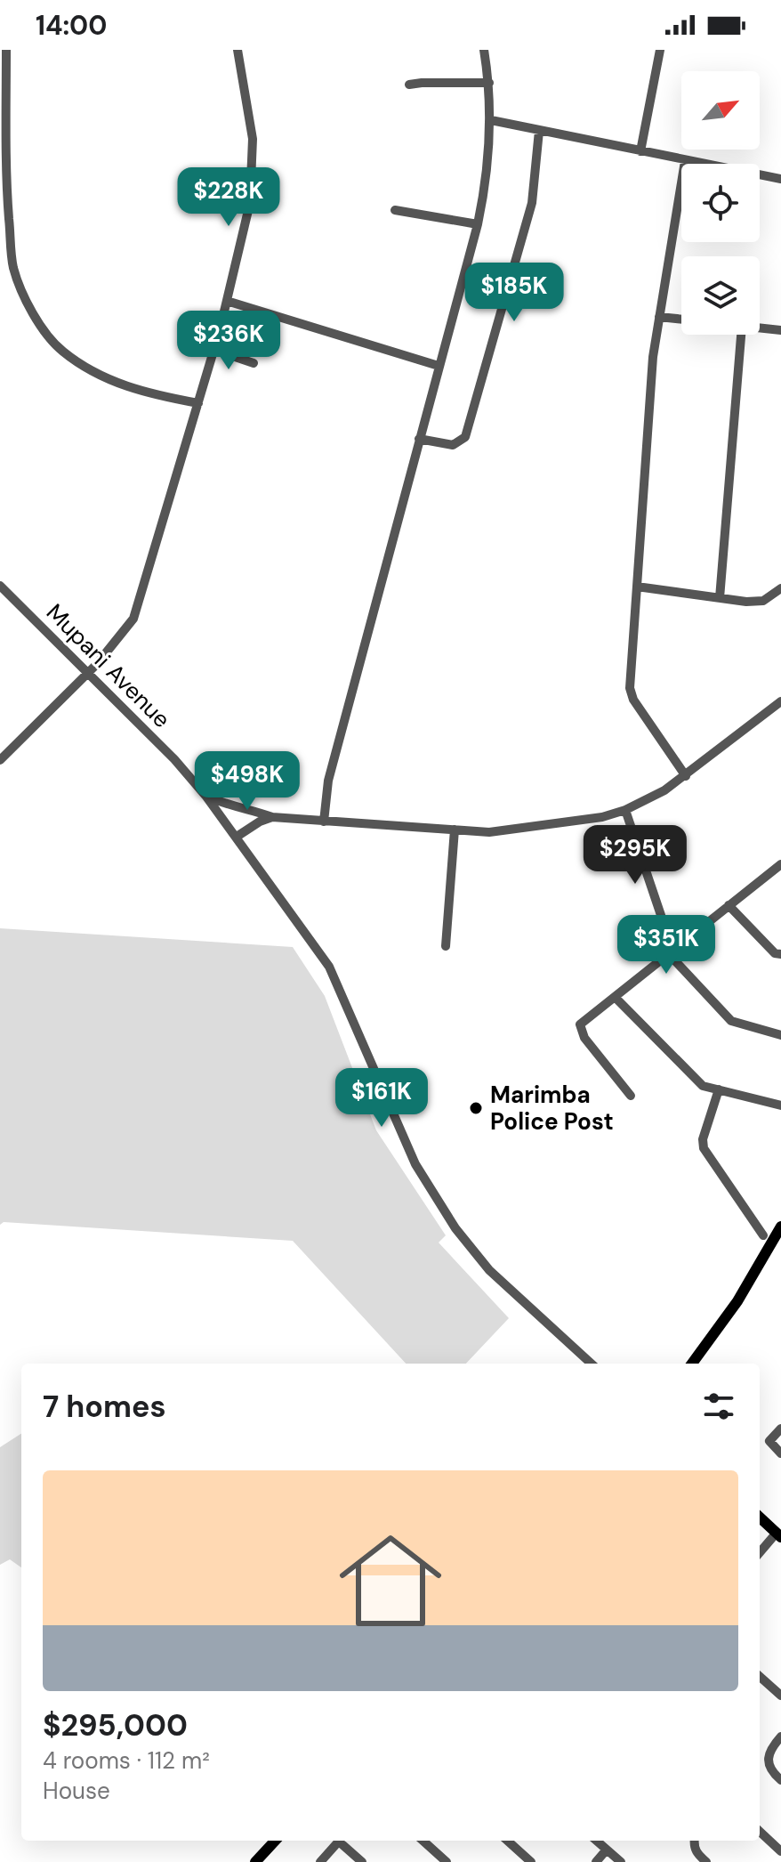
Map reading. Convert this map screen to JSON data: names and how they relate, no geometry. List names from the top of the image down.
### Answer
{
  "streets": {
    "street": ["Mupani Avenue"]
  },
  "places": ["Marimba Police Post"],
  "north": "top right",
  "page": {
    "status": "14:00",
    "price": [
      "$228K",
      "$185K",
      "$236K",
      "$498K",
      "$295K",
      "$351K",
      "$161K"
    ],
    "heading": "7 homes",
    "list": [
      {
        "name": "$295,000",
        "note": "4 rooms · 112 m² · House"
      }
    ]
  }
}
